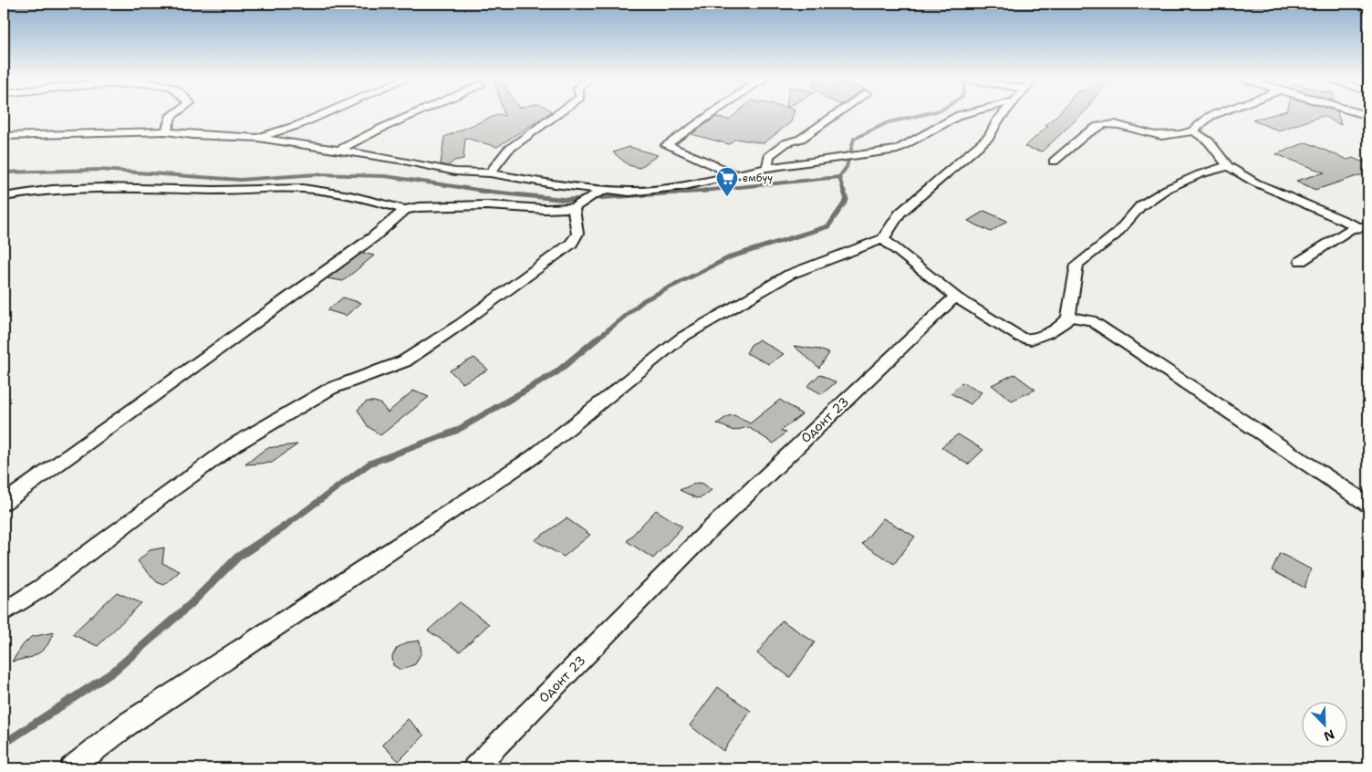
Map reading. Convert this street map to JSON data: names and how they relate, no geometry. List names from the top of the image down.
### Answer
{
  "streets": {
    "street": ["Одонт 23"]
  },
  "places": {
    "supermarket": ["ембүү"]
  },
  "north": "bottom right"
}
